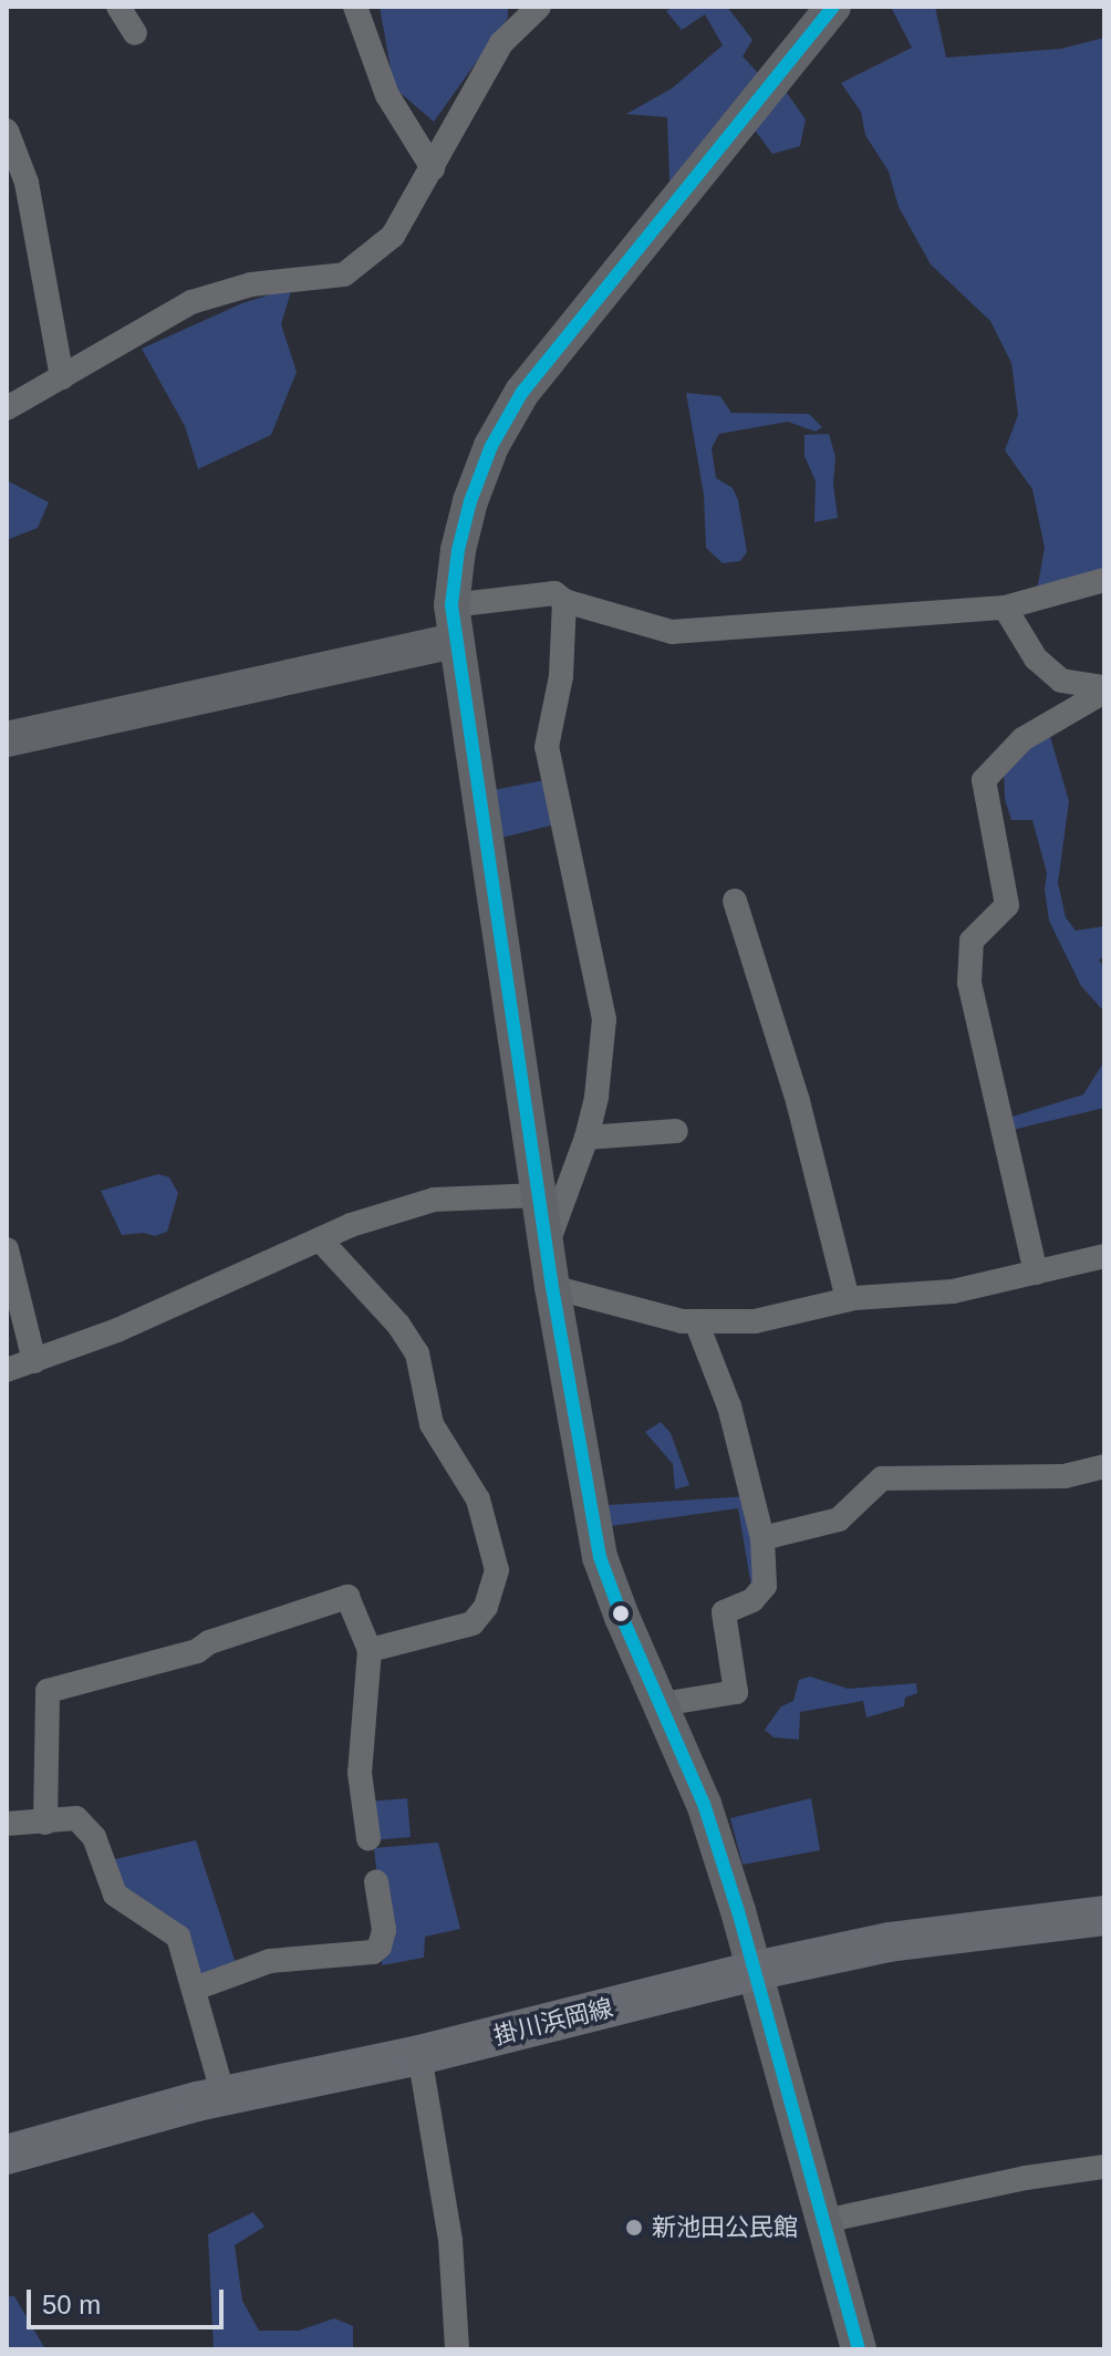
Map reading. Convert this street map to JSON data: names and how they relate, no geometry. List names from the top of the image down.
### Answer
{
  "streets": {
    "main road": ["掛川浜岡線"]
  },
  "places": ["新池田公民館"],
  "scale_bar": "50 m"
}
